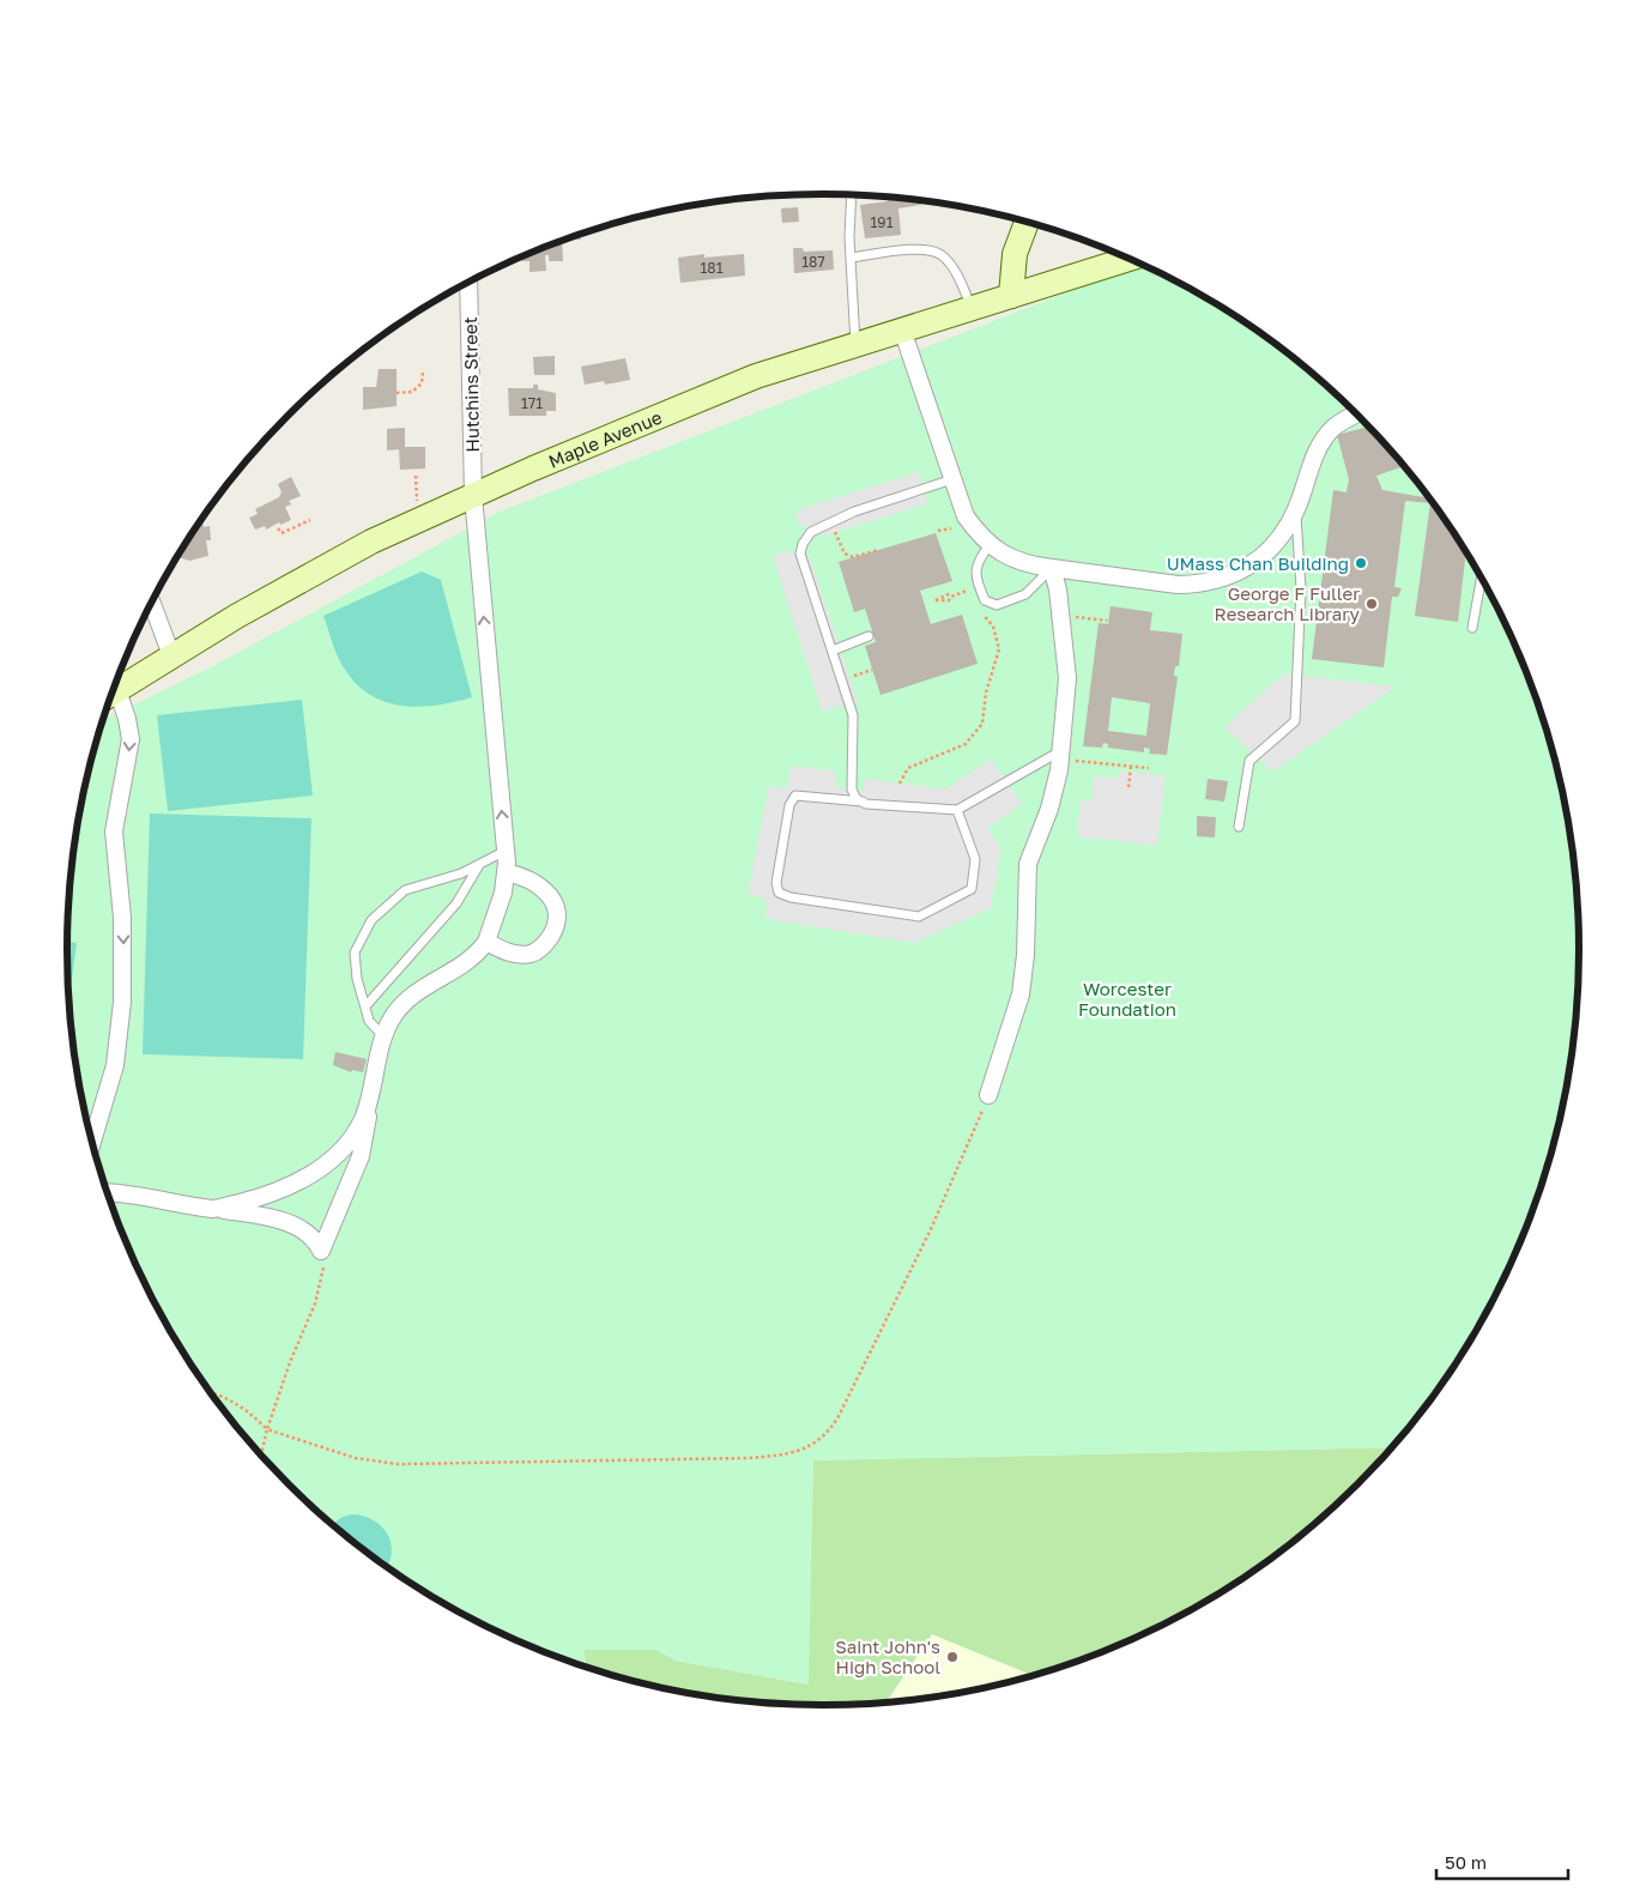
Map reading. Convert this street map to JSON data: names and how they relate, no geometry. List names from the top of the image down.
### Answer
{
  "streets": {
    "main road": ["Maple Avenue"],
    "street": ["Hutchins Street"]
  },
  "crossings": [
    ["Hutchins Street", "Maple Avenue"]
  ],
  "one_way": ["Hutchins Street"],
  "parks": ["Worcester Foundation"],
  "places": ["UMass Chan Building", "George F Fuller Research Library", "Saint John's High School"],
  "house_numbers": [
    "191",
    "187",
    "181",
    "171"
  ],
  "scale_bar": "50 m"
}
